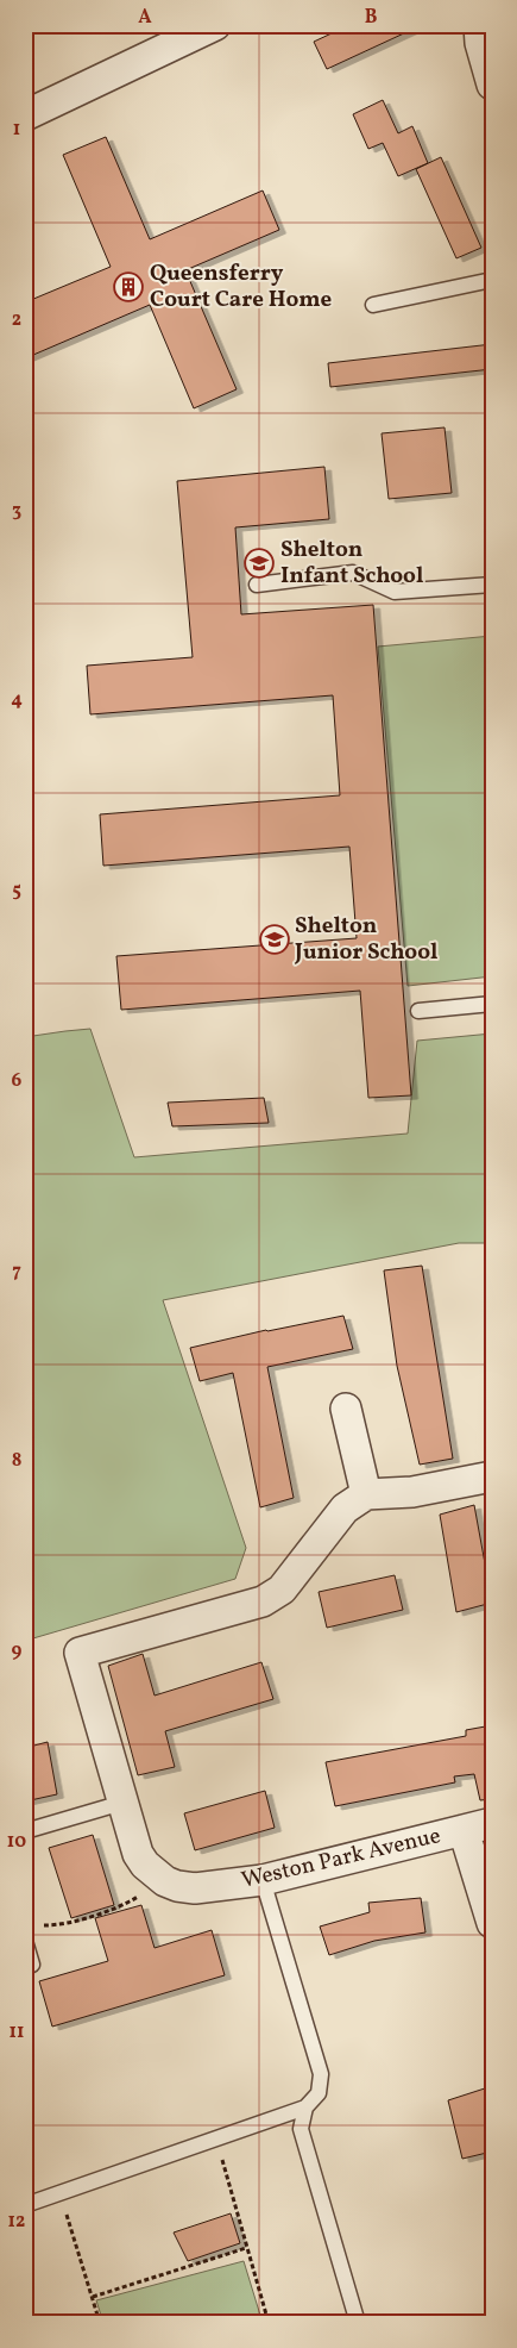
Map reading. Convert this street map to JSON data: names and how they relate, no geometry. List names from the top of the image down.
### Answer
{
  "streets": {
    "street": ["Weston Park Avenue"]
  },
  "places": {
    "building": ["Queensferry Court Care Home"],
    "school or university": ["Shelton Infant School", "Shelton Junior School"]
  },
  "grid": {
    "columns": ["A", "B"],
    "rows": [
      "1",
      "2",
      "3",
      "4",
      "5",
      "6",
      "7",
      "8",
      "9",
      "10",
      "11",
      "12"
    ]
  }
}
